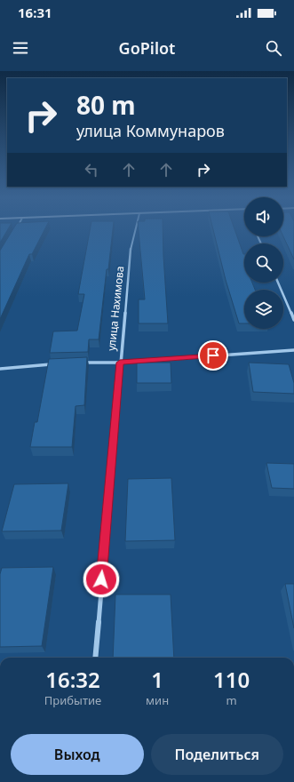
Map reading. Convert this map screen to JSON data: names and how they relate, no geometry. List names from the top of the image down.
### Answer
{
  "streets": {
    "street": ["улица Нахимова"]
  },
  "page": {
    "status": "16:31",
    "header": "GoPilot",
    "turn": ["80 m", "улица Коммунаров"],
    "eta": [
      "16:32",
      "Прибытие",
      "1",
      "мин",
      "110",
      "m"
    ],
    "buttons": ["Выход", "Поделиться"]
  }
}
